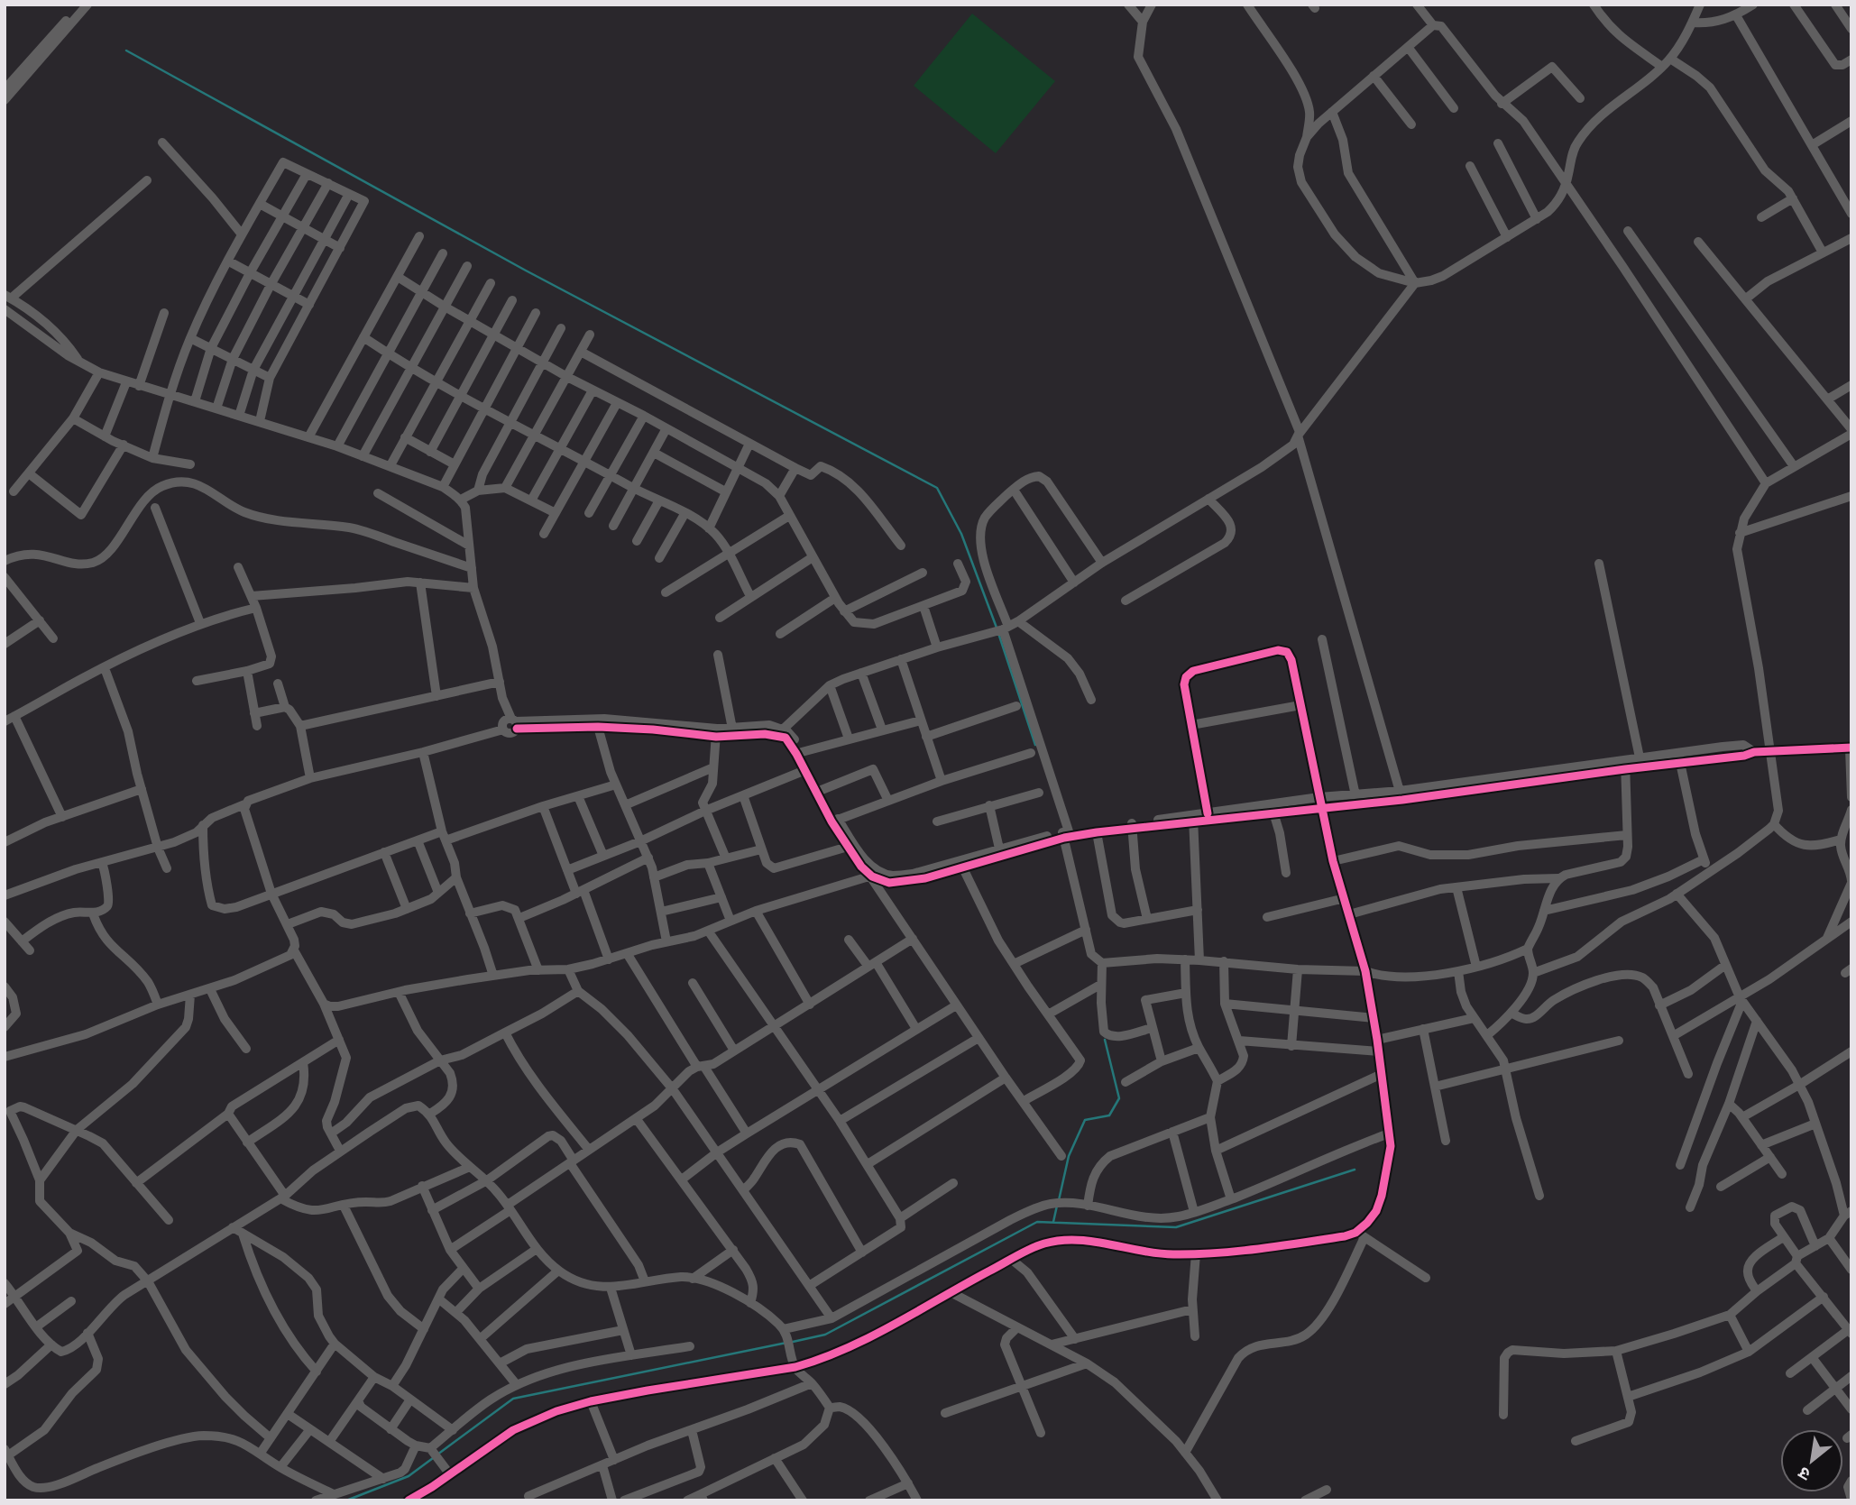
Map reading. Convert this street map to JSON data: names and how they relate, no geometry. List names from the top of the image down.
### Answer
{
  "north": "bottom left"
}
